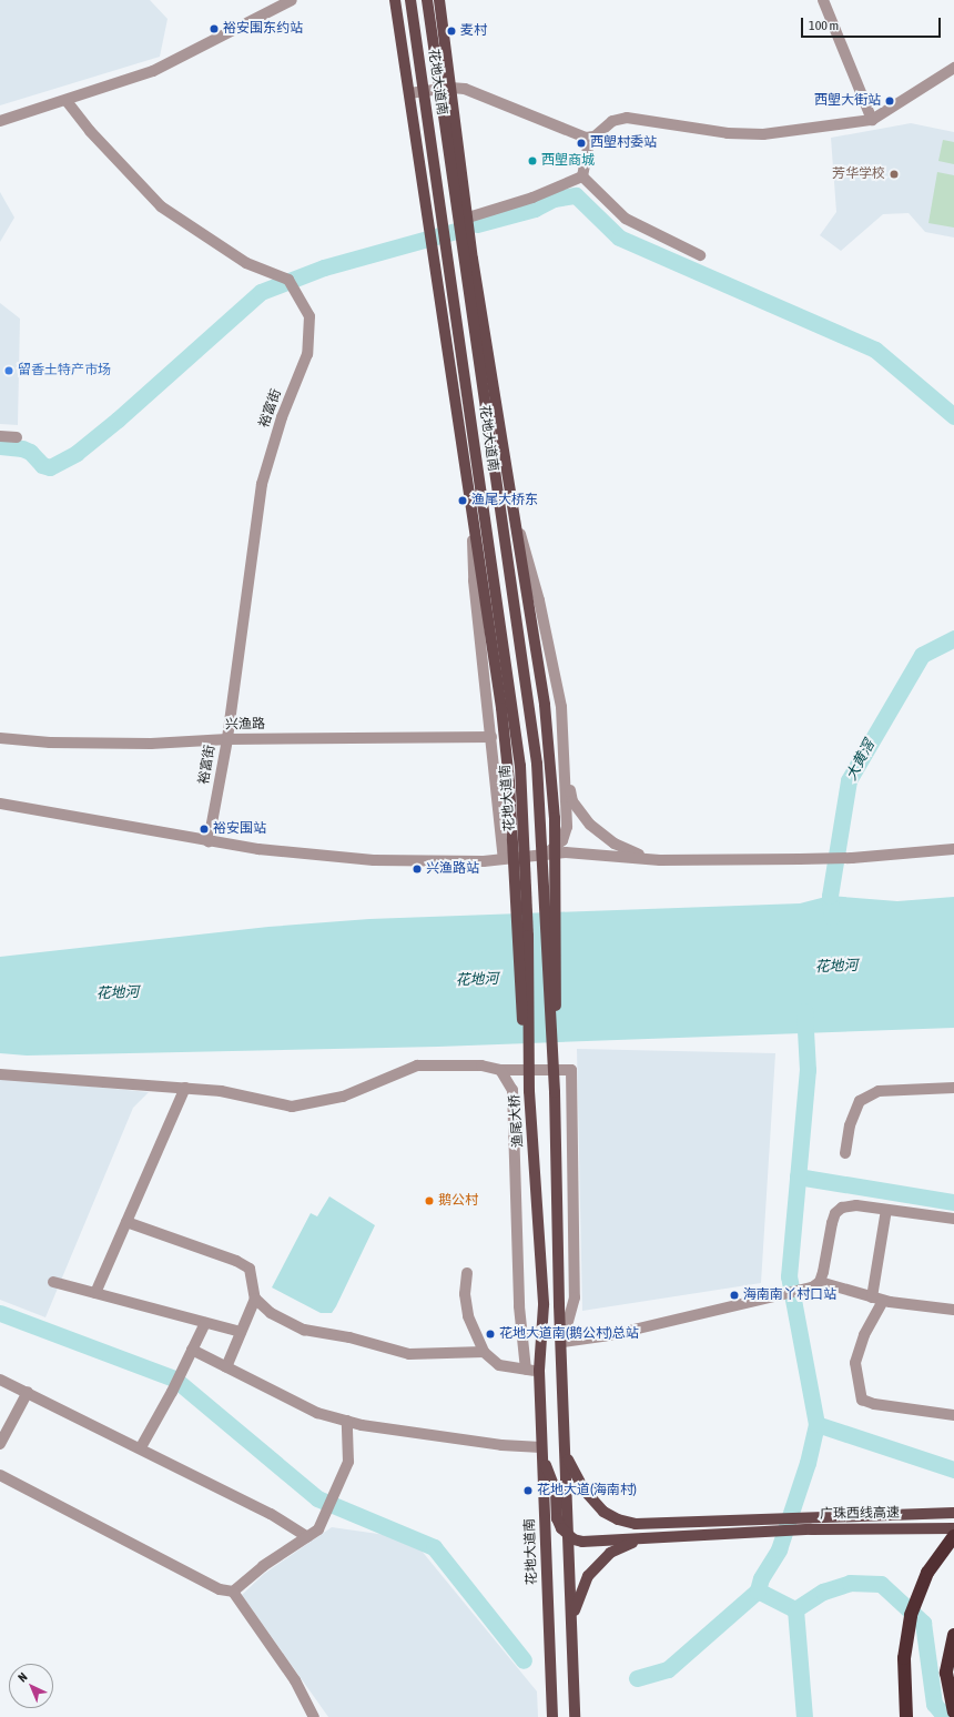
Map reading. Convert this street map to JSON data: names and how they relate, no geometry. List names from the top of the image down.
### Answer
{
  "streets": {
    "main road": ["花地大道南", "渔尾大桥", "广珠西线高速"],
    "street": ["裕富街", "兴渔路"]
  },
  "crossings": [
    ["花地大道南", "兴渔路"],
    ["花地大道南", "渔尾大桥"],
    ["裕富街", "兴渔路"]
  ],
  "water": ["大黄滘", "花地河"],
  "places": [
    "裕安围东约站",
    "麦村",
    "西塱大街站",
    "西塱村委站",
    "西塱商城",
    "芳华学校",
    "留香土特产市场",
    "渔尾大桥东",
    "裕安围站",
    "兴渔路站",
    "鹅公村",
    "海南南丫村口站",
    "花地大道南(鹅公村)总站",
    "花地大道(海南村)"
  ],
  "scale_bar": "100 m",
  "north": "top left"
}
